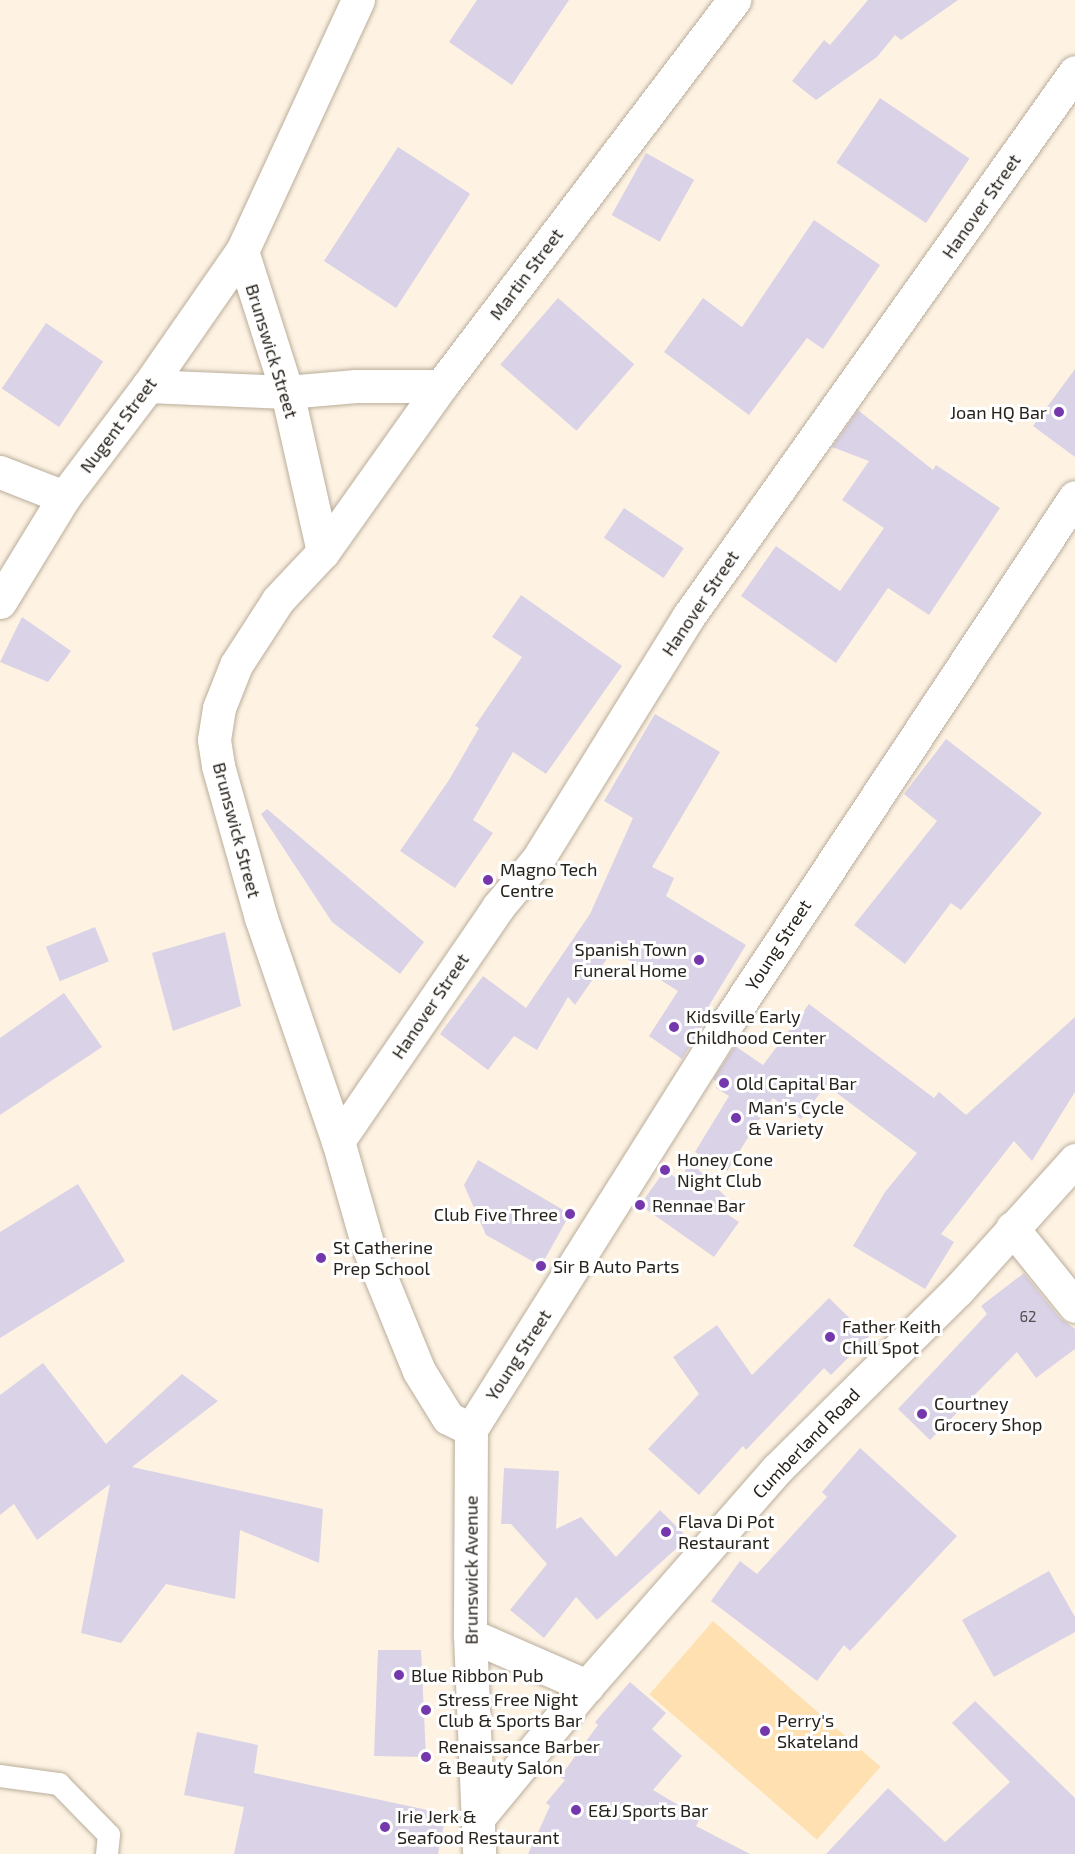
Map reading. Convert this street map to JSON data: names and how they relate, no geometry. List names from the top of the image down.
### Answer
{
  "streets": {
    "street": [
      "Hanover Street",
      "Martin Street",
      "Brunswick Street",
      "Nugent Street",
      "Young Street",
      "Cumberland Road",
      "Brunswick Avenue"
    ]
  },
  "crossings": [
    ["Hanover Street", "Brunswick Street"],
    ["Martin Street", "Brunswick Street"],
    ["Brunswick Street", "Nugent Street"],
    ["Brunswick Street", "Young Street"],
    ["Brunswick Street", "Brunswick Avenue"],
    ["Young Street", "Brunswick Avenue"],
    ["Cumberland Road", "Brunswick Avenue"]
  ],
  "places": [
    "Joan HQ Bar",
    "Magno Tech Centre",
    "Spanish Town Funeral Home",
    "Kidsville Early Childhood Center",
    "Old Capital Bar",
    "Man's Cycle & Variety",
    "Honey Cone Night Club",
    "Rennae Bar",
    "Club Five Three",
    "St Catherine Prep School",
    "Sir B Auto Parts",
    "Father Keith Chill Spot",
    "Courtney Grocery Shop",
    "Flava Di Pot Restaurant",
    "Blue Ribbon Pub",
    "Stress Free Night Club & Sports Bar",
    "Perry's Skateland",
    "Renaissance Barber & Beauty Salon",
    "E&J Sports Bar",
    "Irie Jerk & Seafood Restaurant"
  ],
  "house_numbers": ["62"]
}
